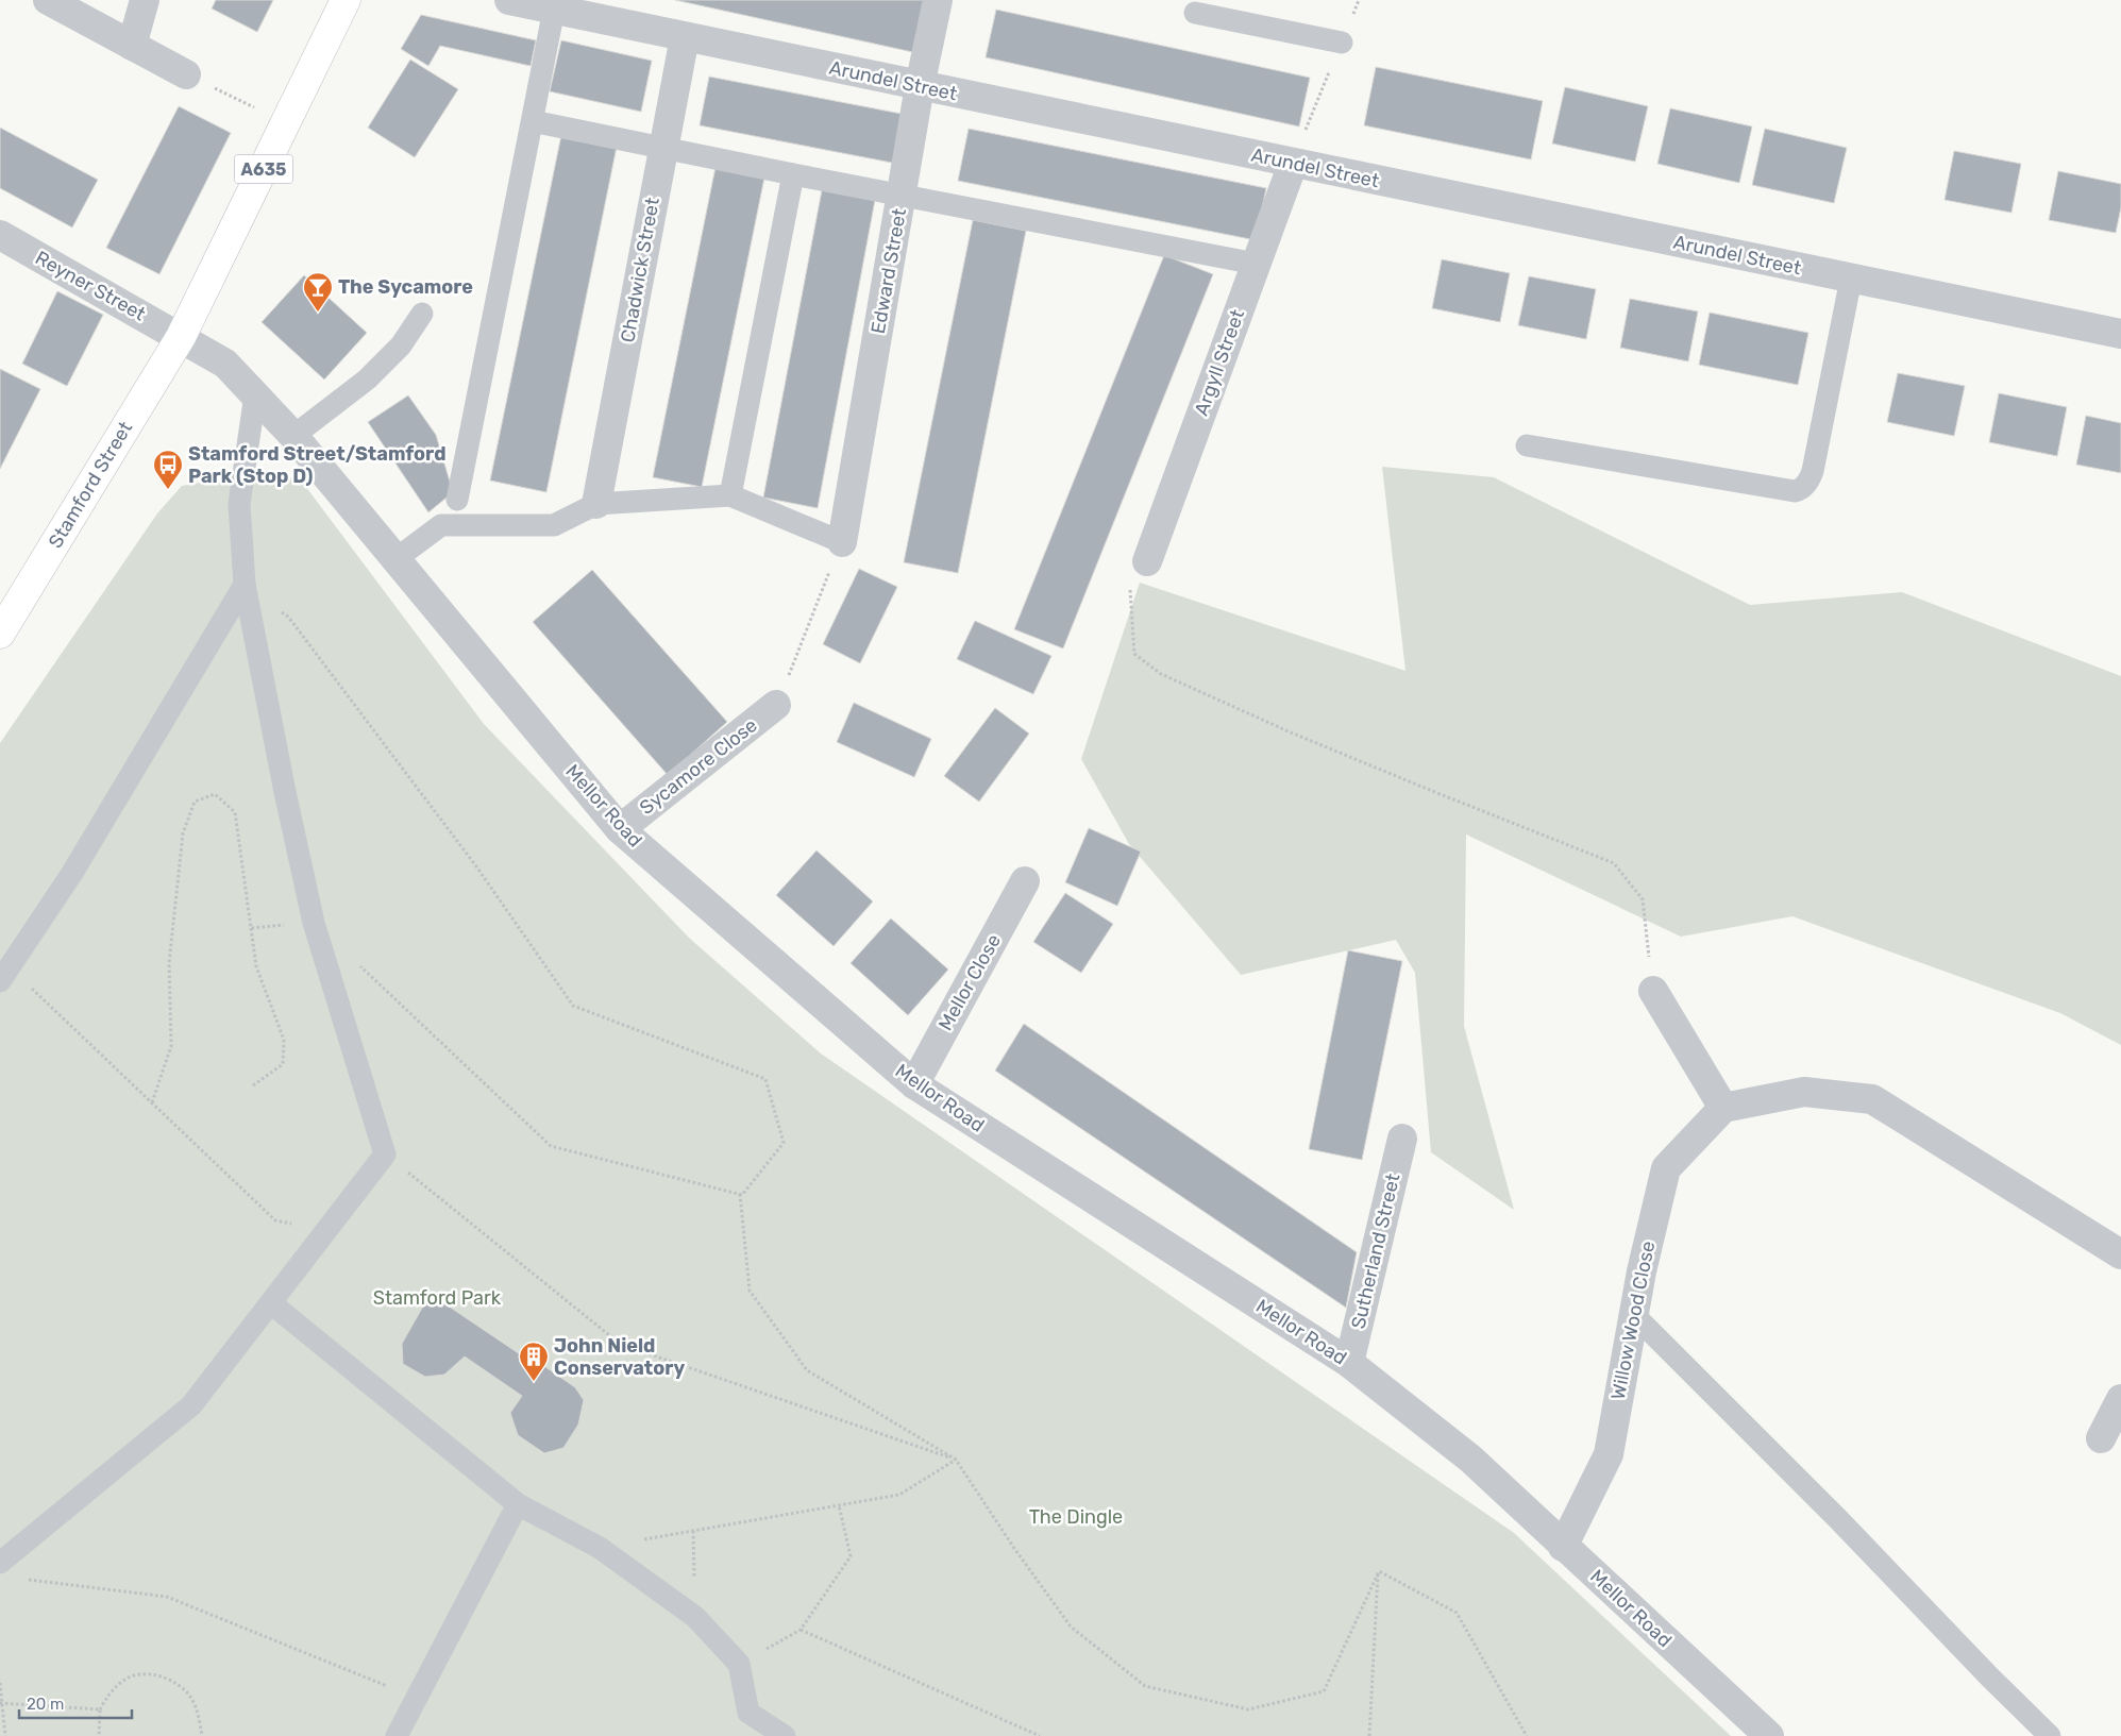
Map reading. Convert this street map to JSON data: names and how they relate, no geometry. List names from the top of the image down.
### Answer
{
  "streets": {
    "highway": ["A635", "Stamford Street"],
    "street": [
      "Arundel Street",
      "Chadwick Street",
      "Edward Street",
      "Reyner Street",
      "Argyll Street",
      "Sycamore Close",
      "Mellor Road",
      "Mellor Close",
      "Sutherland Street",
      "Willow Wood Close"
    ]
  },
  "crossings": [
    ["Arundel Street", "Chadwick Street"],
    ["Arundel Street", "Edward Street"],
    ["Arundel Street", "Argyll Street"],
    ["A635", "Reyner Street"],
    ["A635", "Stamford Street"],
    ["A635", "Mellor Road"],
    ["Reyner Street", "Stamford Street"],
    ["Reyner Street", "Mellor Road"],
    ["Stamford Street", "Mellor Road"],
    ["Sycamore Close", "Mellor Road"],
    ["Mellor Road", "Mellor Close"],
    ["Mellor Road", "Sutherland Street"],
    ["Mellor Road", "Willow Wood Close"]
  ],
  "parks": ["Stamford Park", "The Dingle"],
  "places": {
    "bar": ["The Sycamore"],
    "bus stop": ["Stamford Street/Stamford Park (Stop D)"],
    "building": ["John Nield Conservatory"]
  },
  "scale_bar": "20 m"
}
